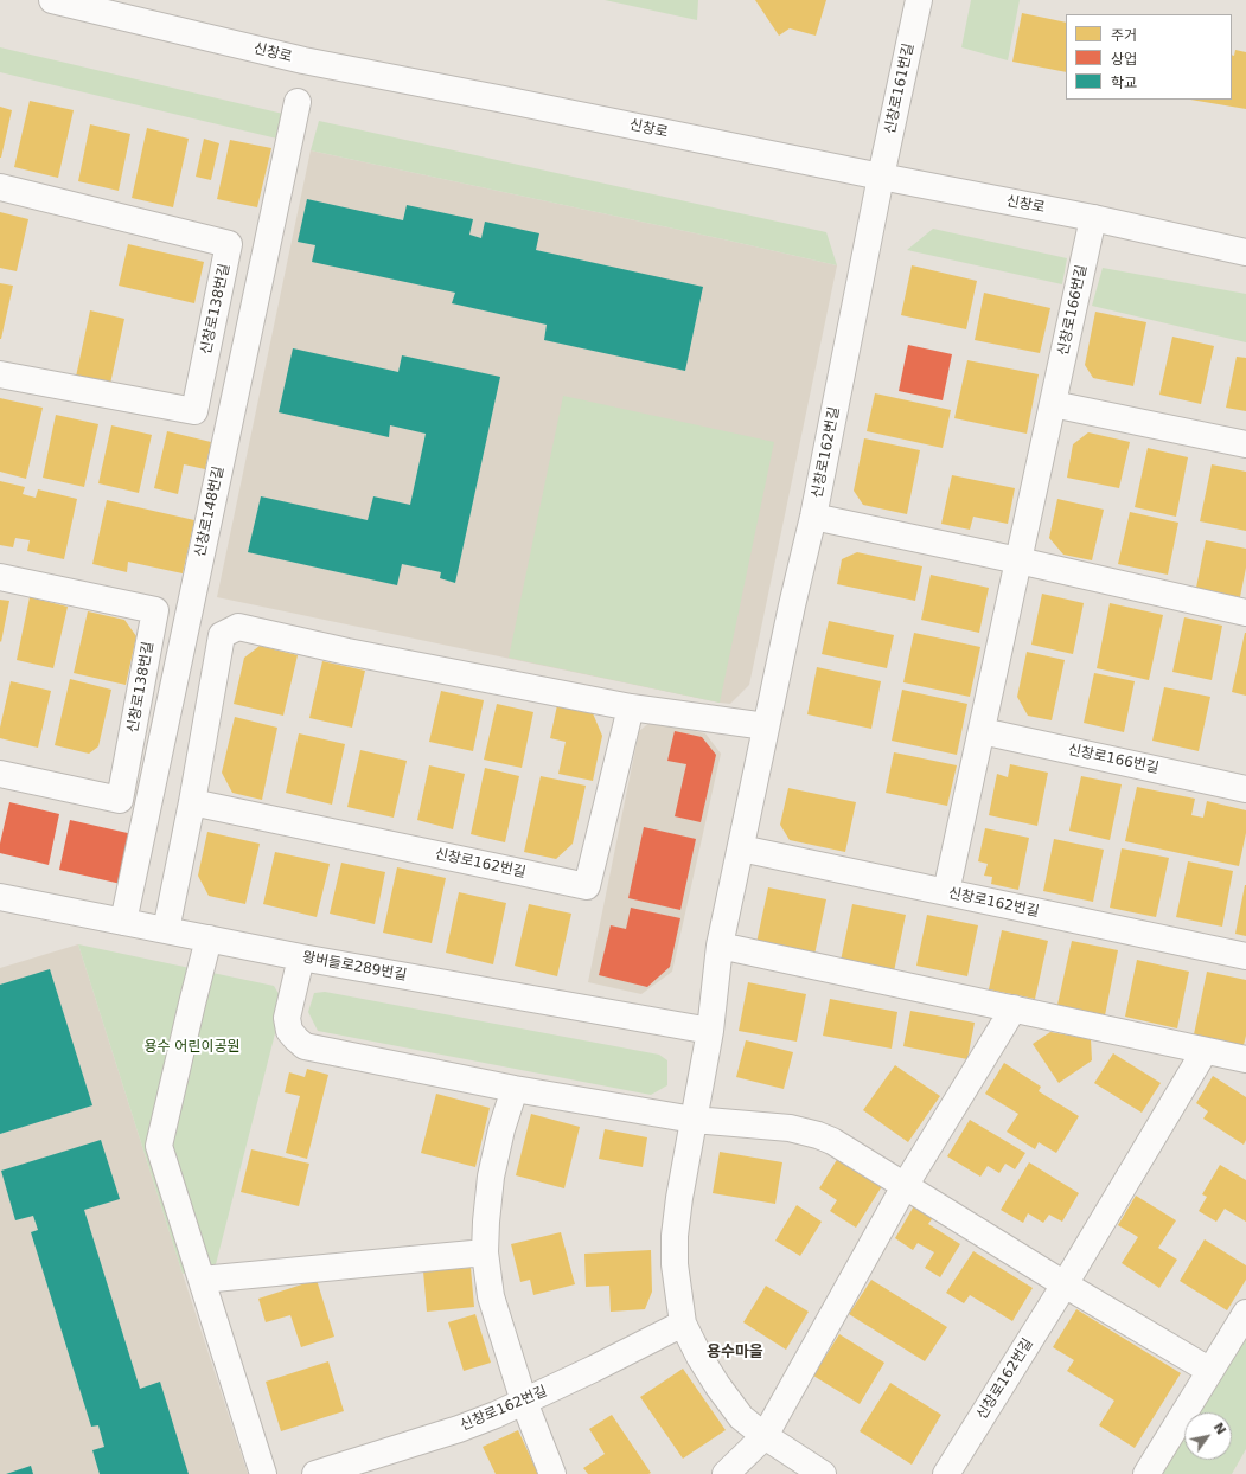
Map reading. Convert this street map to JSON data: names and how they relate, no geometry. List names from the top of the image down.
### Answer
{
  "streets": {
    "street": [
      "신창로",
      "신창로161번길",
      "신창로138번길",
      "신창로166번길",
      "신창로162번길",
      "신창로148번길",
      "왕버들로289번길"
    ]
  },
  "crossings": [
    ["신창로", "신창로161번길"],
    ["신창로", "신창로166번길"],
    ["신창로", "신창로162번길"],
    ["신창로161번길", "신창로162번길"],
    ["신창로166번길", "신창로162번길"],
    ["신창로162번길", "왕버들로289번길"],
    ["신창로148번길", "왕버들로289번길"]
  ],
  "districts": ["용수마을"],
  "parks": ["용수 어린이공원"],
  "legend": ["주거", "상업", "학교"],
  "north": "top right"
}
